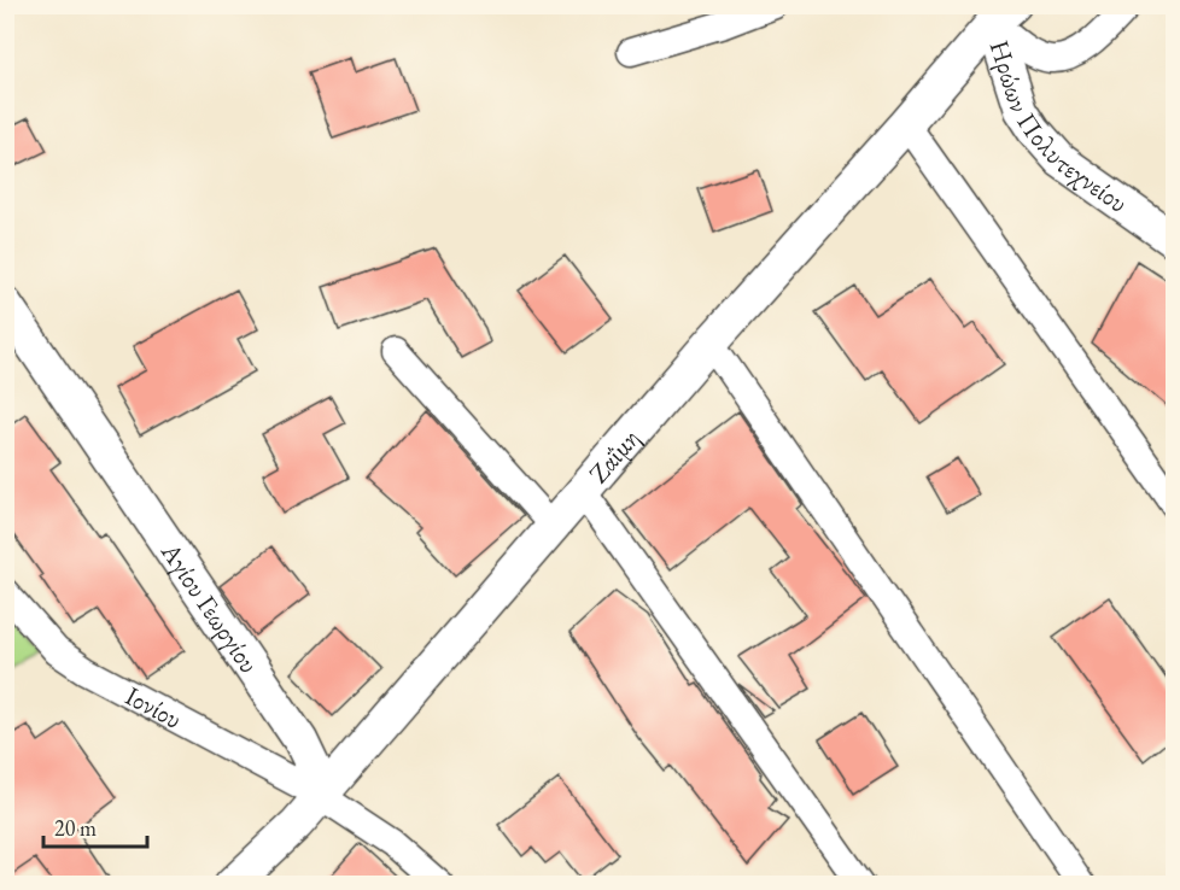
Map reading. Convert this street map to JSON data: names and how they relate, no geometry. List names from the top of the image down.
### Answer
{
  "streets": {
    "street": [
      "Ηρώων Πολυτεχνείου",
      "Ζαΐμη",
      "Αγίου Γεωργίου",
      "Ιονίου"
    ]
  },
  "crossings": [
    ["Ηρώων Πολυτεχνείου", "Ζαΐμη"],
    ["Ζαΐμη", "Αγίου Γεωργίου"],
    ["Ζαΐμη", "Ιονίου"],
    ["Αγίου Γεωργίου", "Ιονίου"]
  ],
  "scale_bar": "20 m"
}
